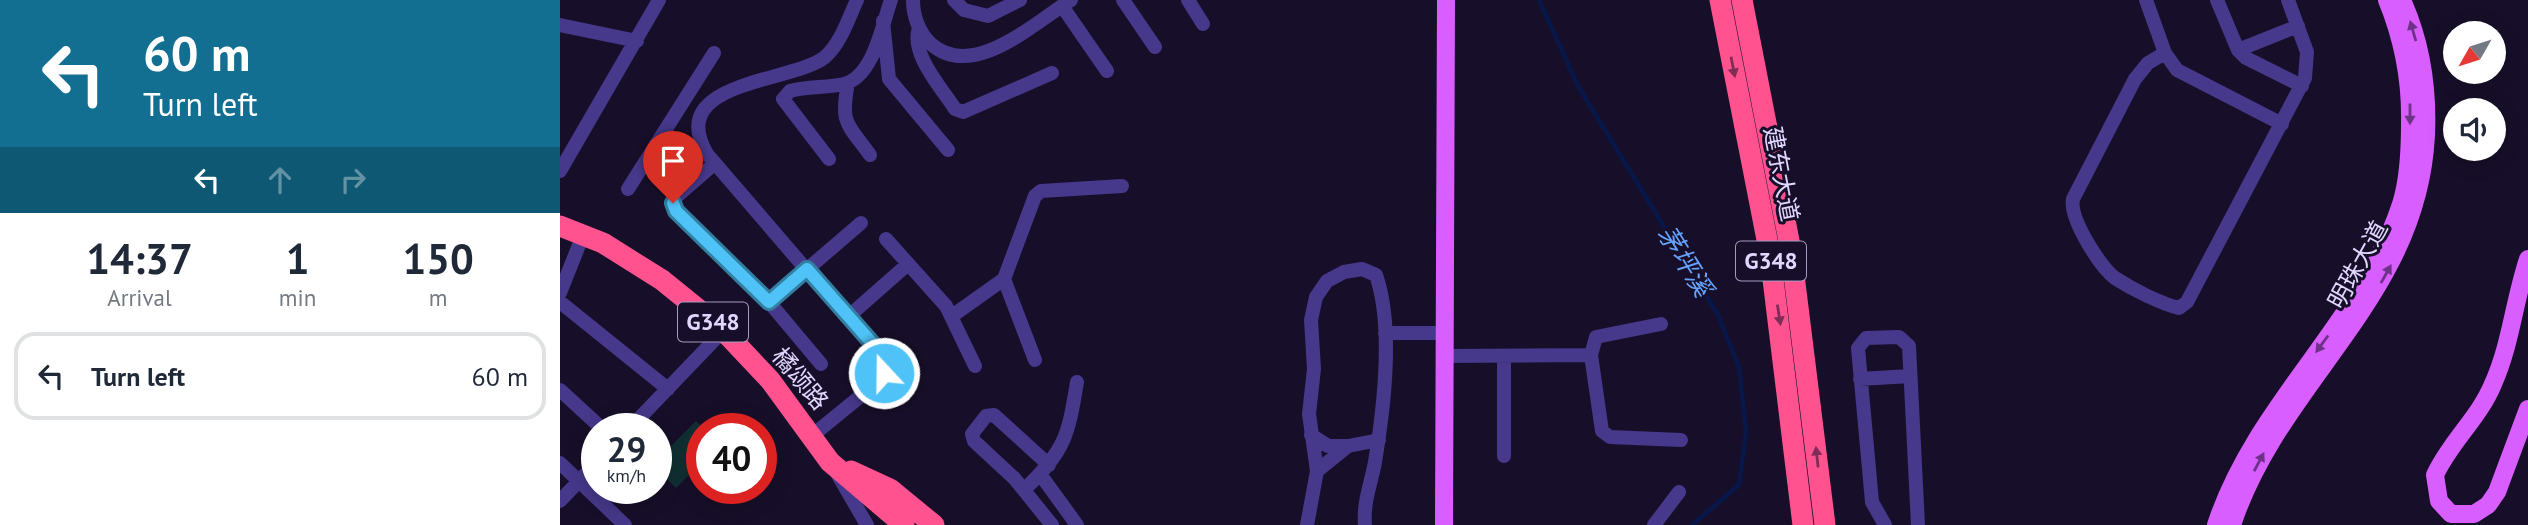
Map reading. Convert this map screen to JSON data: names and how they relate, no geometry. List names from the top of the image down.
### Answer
{
  "streets": {
    "highway": ["建东大道", "G348", "橘颂路"],
    "main road": ["明珠大道"]
  },
  "crossings": [
    ["G348", "橘颂路"]
  ],
  "water": ["茅坪溪"],
  "north": "bottom left",
  "page": {
    "turn": ["60 m", "Turn left"],
    "eta": [
      "14:37",
      "Arrival",
      "1",
      "min",
      "150",
      "m"
    ],
    "list": [
      {
        "name": "Turn left",
        "value": "60 m"
      }
    ],
    "speed": "29 km/h",
    "limit": "40"
  }
}
